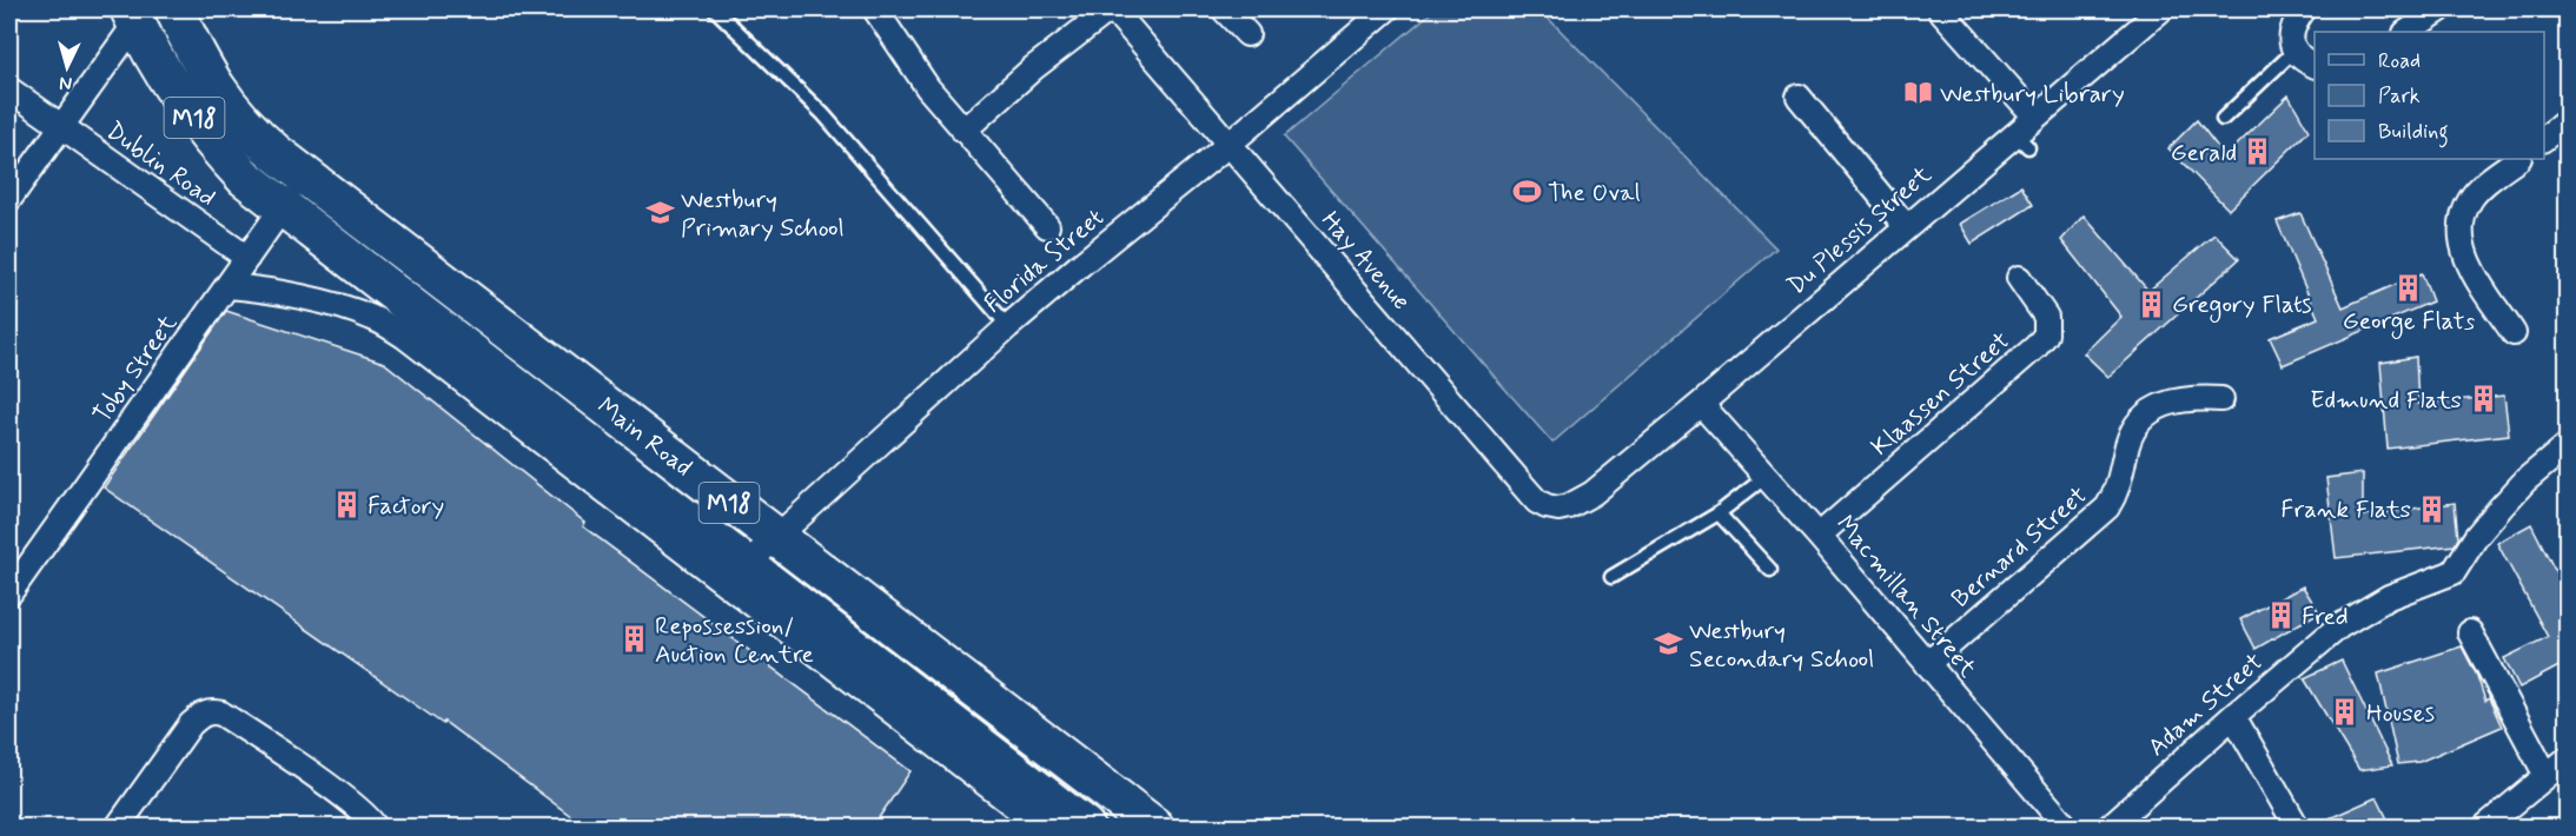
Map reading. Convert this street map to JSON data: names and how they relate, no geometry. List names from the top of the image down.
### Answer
{
  "streets": {
    "main road": ["M18", "Main Road"],
    "street": [
      "Dublin Road",
      "Du Plessis Street",
      "Florida Street",
      "Hay Avenue",
      "Toby Street",
      "Klaassen Street",
      "Bernard Street",
      "Macmillan Street",
      "Adam Street"
    ]
  },
  "crossings": [
    ["M18", "Toby Street"],
    ["M18", "Main Road"],
    ["Dublin Road", "Toby Street"],
    ["Du Plessis Street", "Hay Avenue"],
    ["Du Plessis Street", "Macmillan Street"],
    ["Florida Street", "Hay Avenue"],
    ["Florida Street", "Main Road"],
    ["Toby Street", "Main Road"],
    ["Klaassen Street", "Macmillan Street"],
    ["Bernard Street", "Macmillan Street"]
  ],
  "places": {
    "library": ["Westbury Library"],
    "building": [
      "Gerald",
      "George Flats",
      "Gregory Flats",
      "Edmund Flats",
      "Factory",
      "Frank Flats",
      "Fred",
      "Repossession/ Auction Centre",
      "Houses"
    ],
    "sports": ["The Oval"],
    "school or university": ["Westbury Primary School", "Westbury Secondary School"]
  },
  "legend": ["Road", "Park", "Building"],
  "north": "bottom"
}
